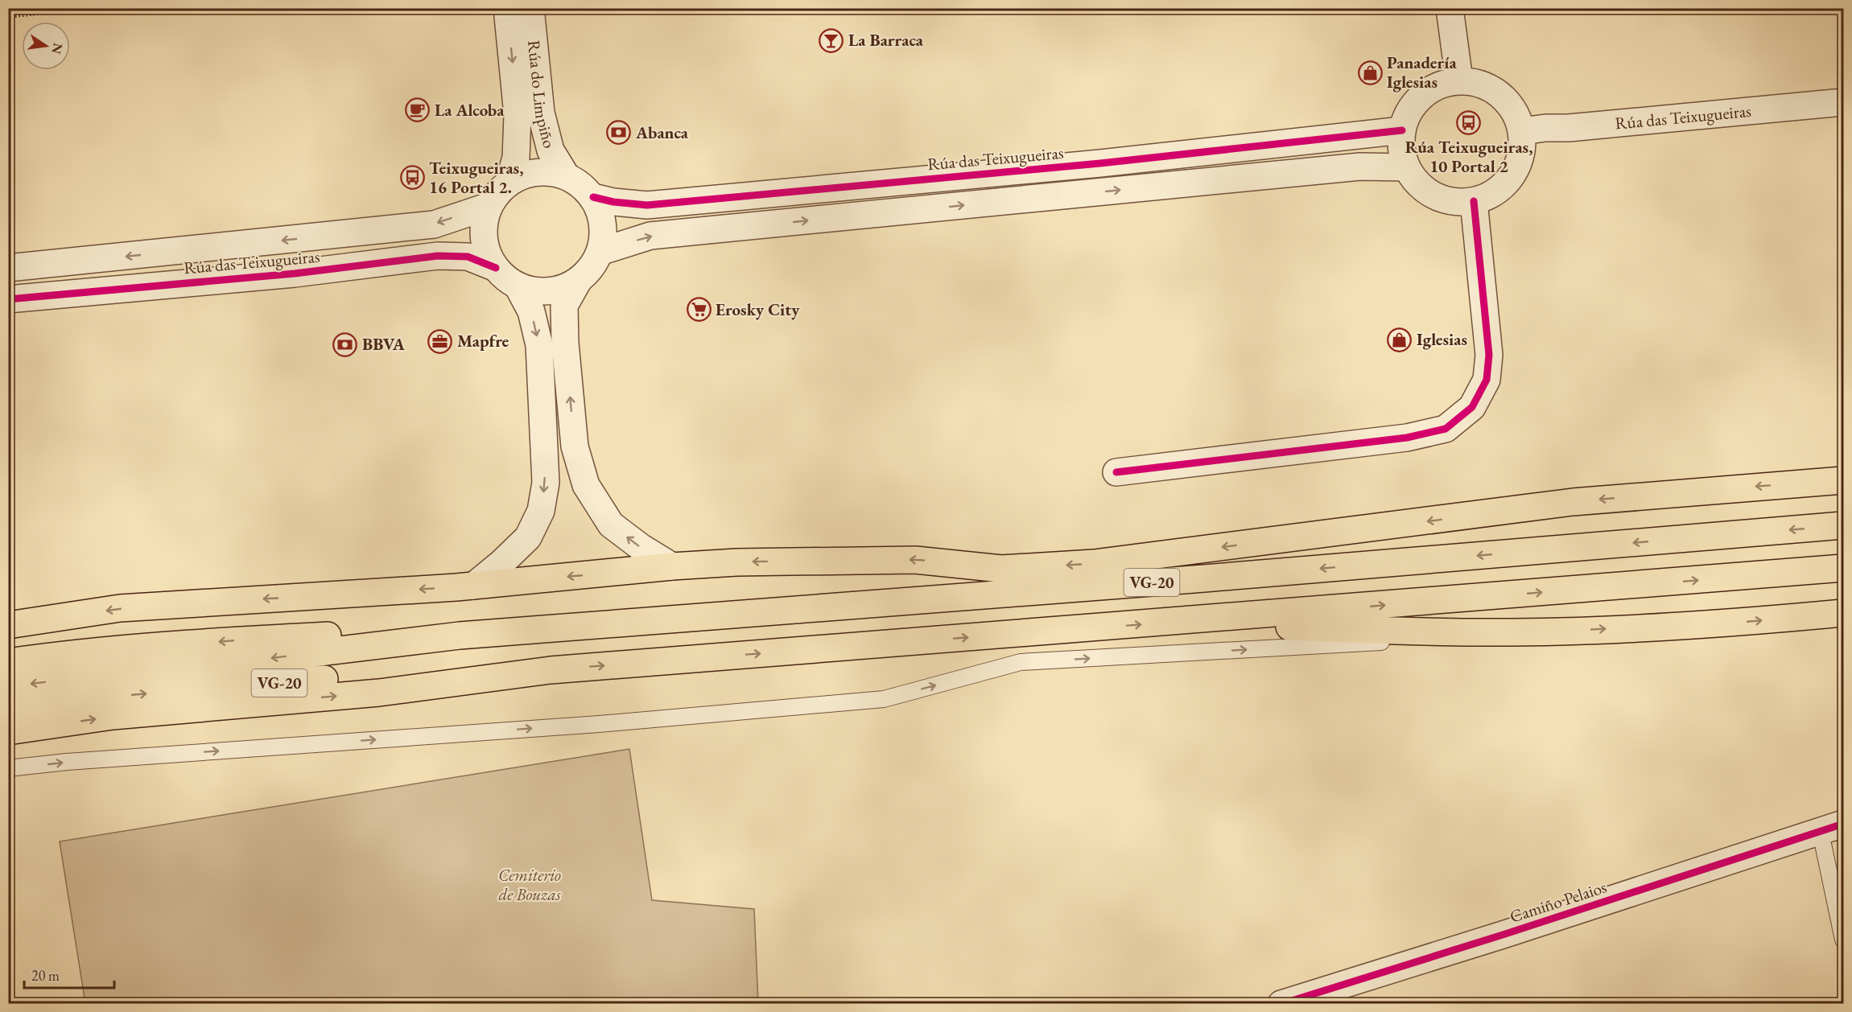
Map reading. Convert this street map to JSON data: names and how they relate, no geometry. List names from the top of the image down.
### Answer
{
  "streets": {
    "highway": ["VG-20"],
    "street": ["Rúa do Limpiño", "Rúa das Teixugueiras", "Camiño Pelaios"]
  },
  "crossings": [
    ["Rúa do Limpiño", "Rúa das Teixugueiras"]
  ],
  "parks": ["Cemiterio de Bouzas"],
  "places": {
    "bar": ["La Barraca"],
    "shop": ["Panadería Iglesias", "Iglesias"],
    "cafe": ["La Alcoba"],
    "bus stop": ["Rúa Teixugueiras, 10 Portal 2", "Teixugueiras, 16 Portal 2."],
    "bank": ["Abanca", "BBVA"],
    "supermarket": ["Erosky City"],
    "office": ["Mapfre"]
  },
  "scale_bar": "20 m",
  "north": "right"
}
